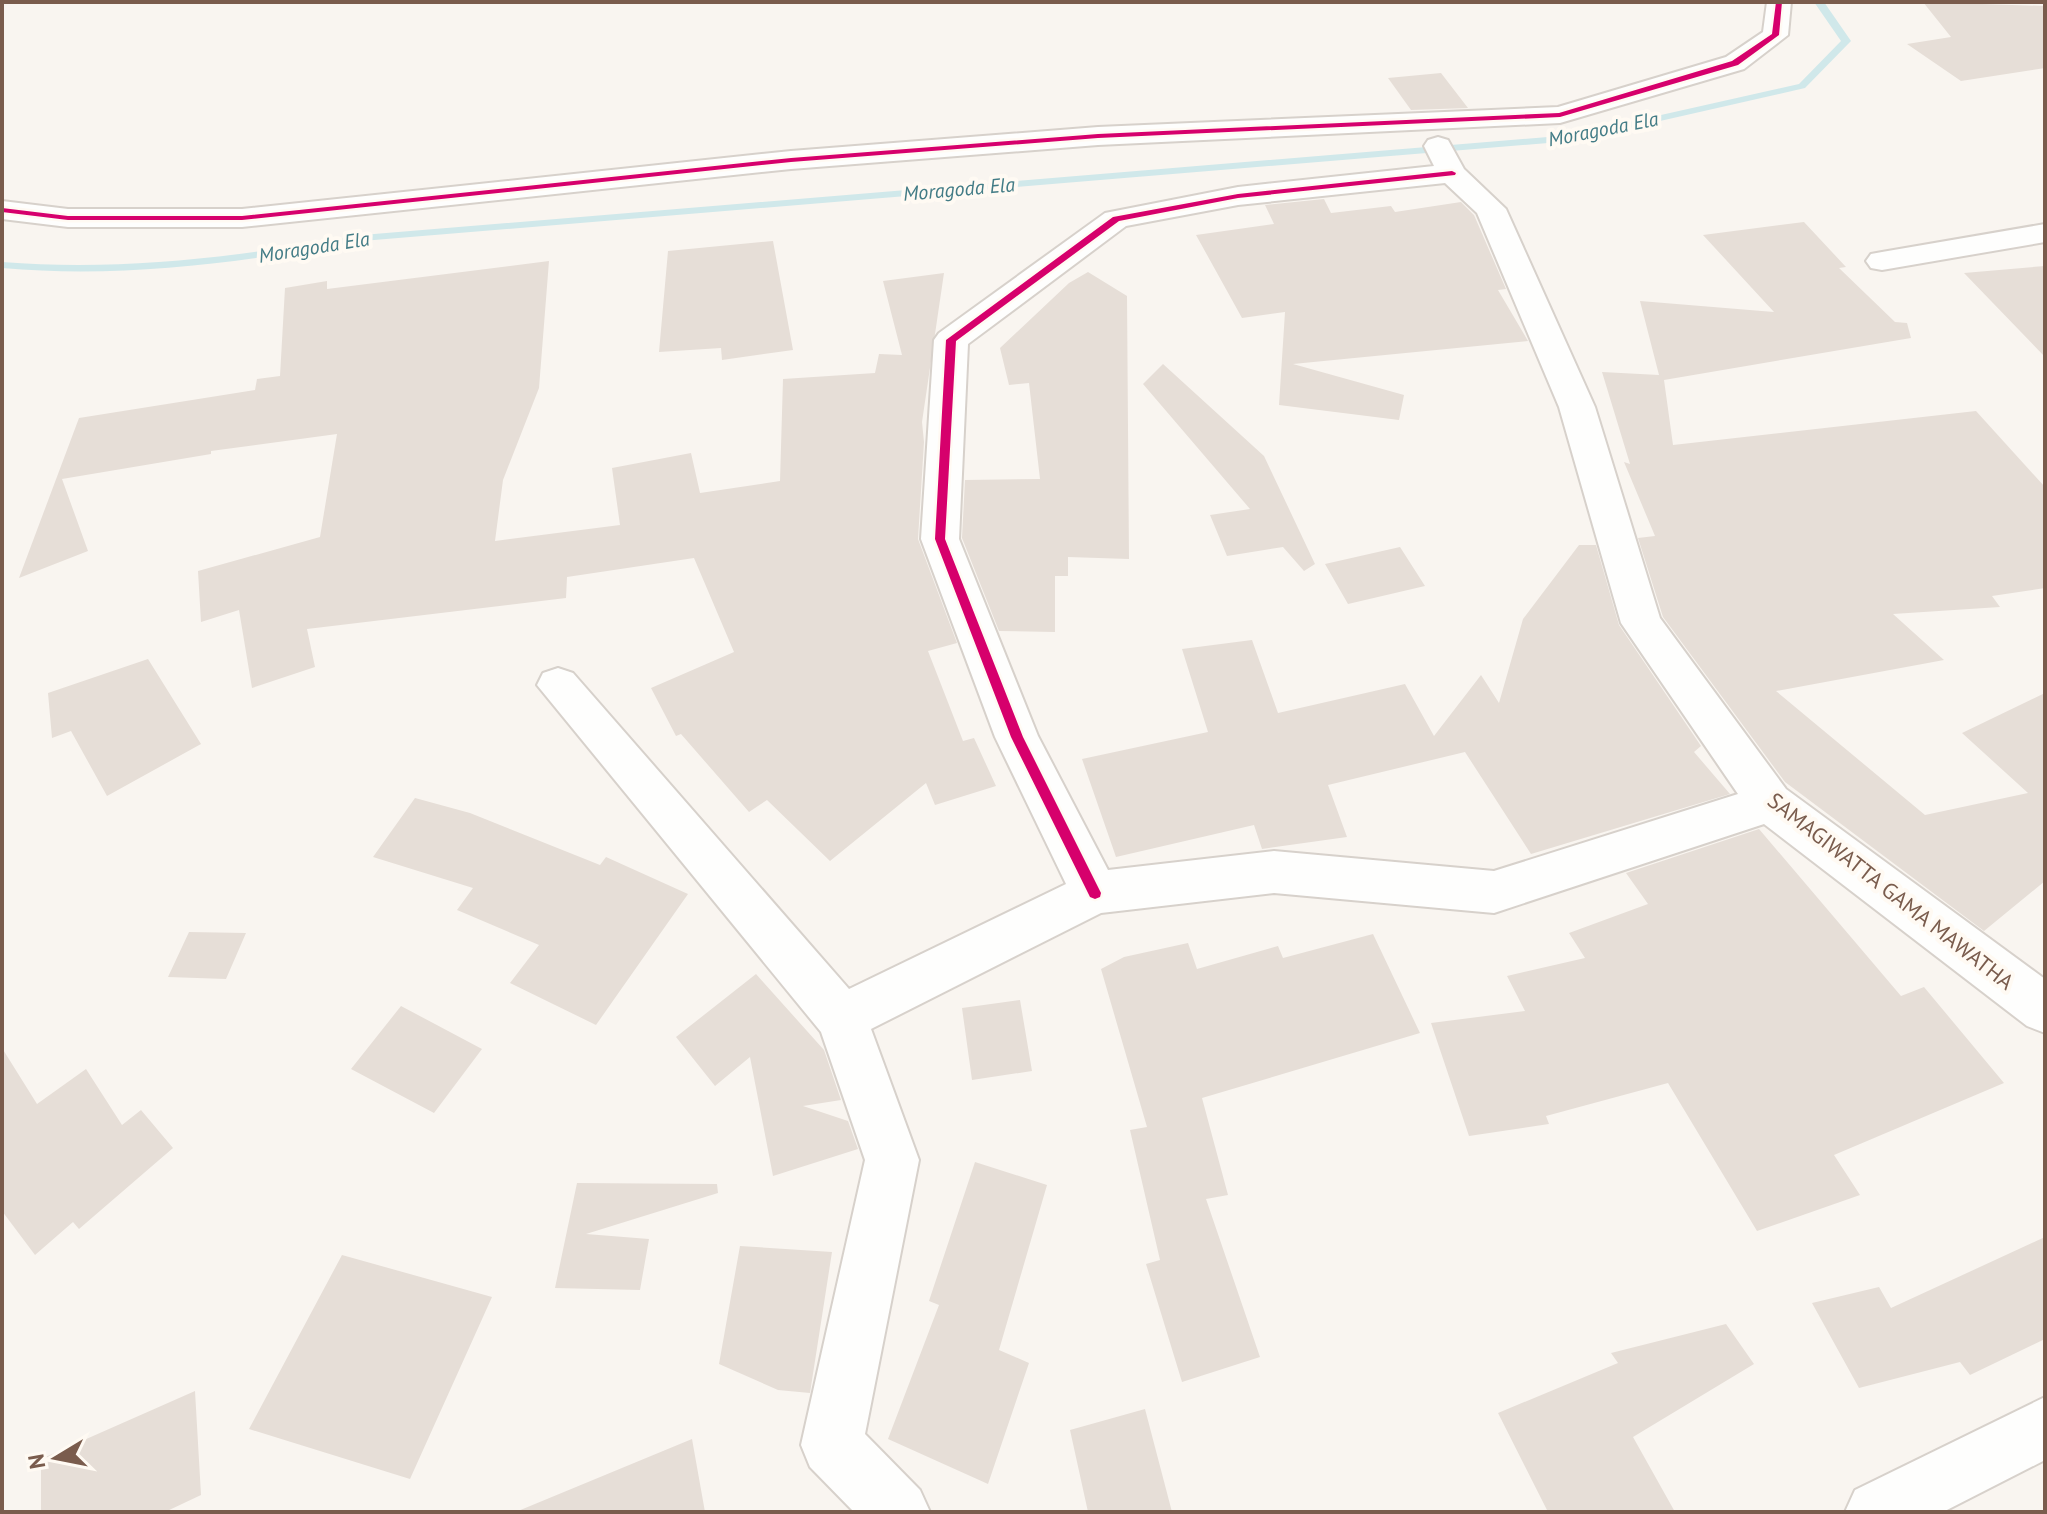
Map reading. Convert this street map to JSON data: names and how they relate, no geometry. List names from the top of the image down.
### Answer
{
  "streets": {
    "street": ["SAMAGIWATTA GAMA MAWATHA"]
  },
  "water": ["Moragoda Ela"],
  "north": "left"
}
